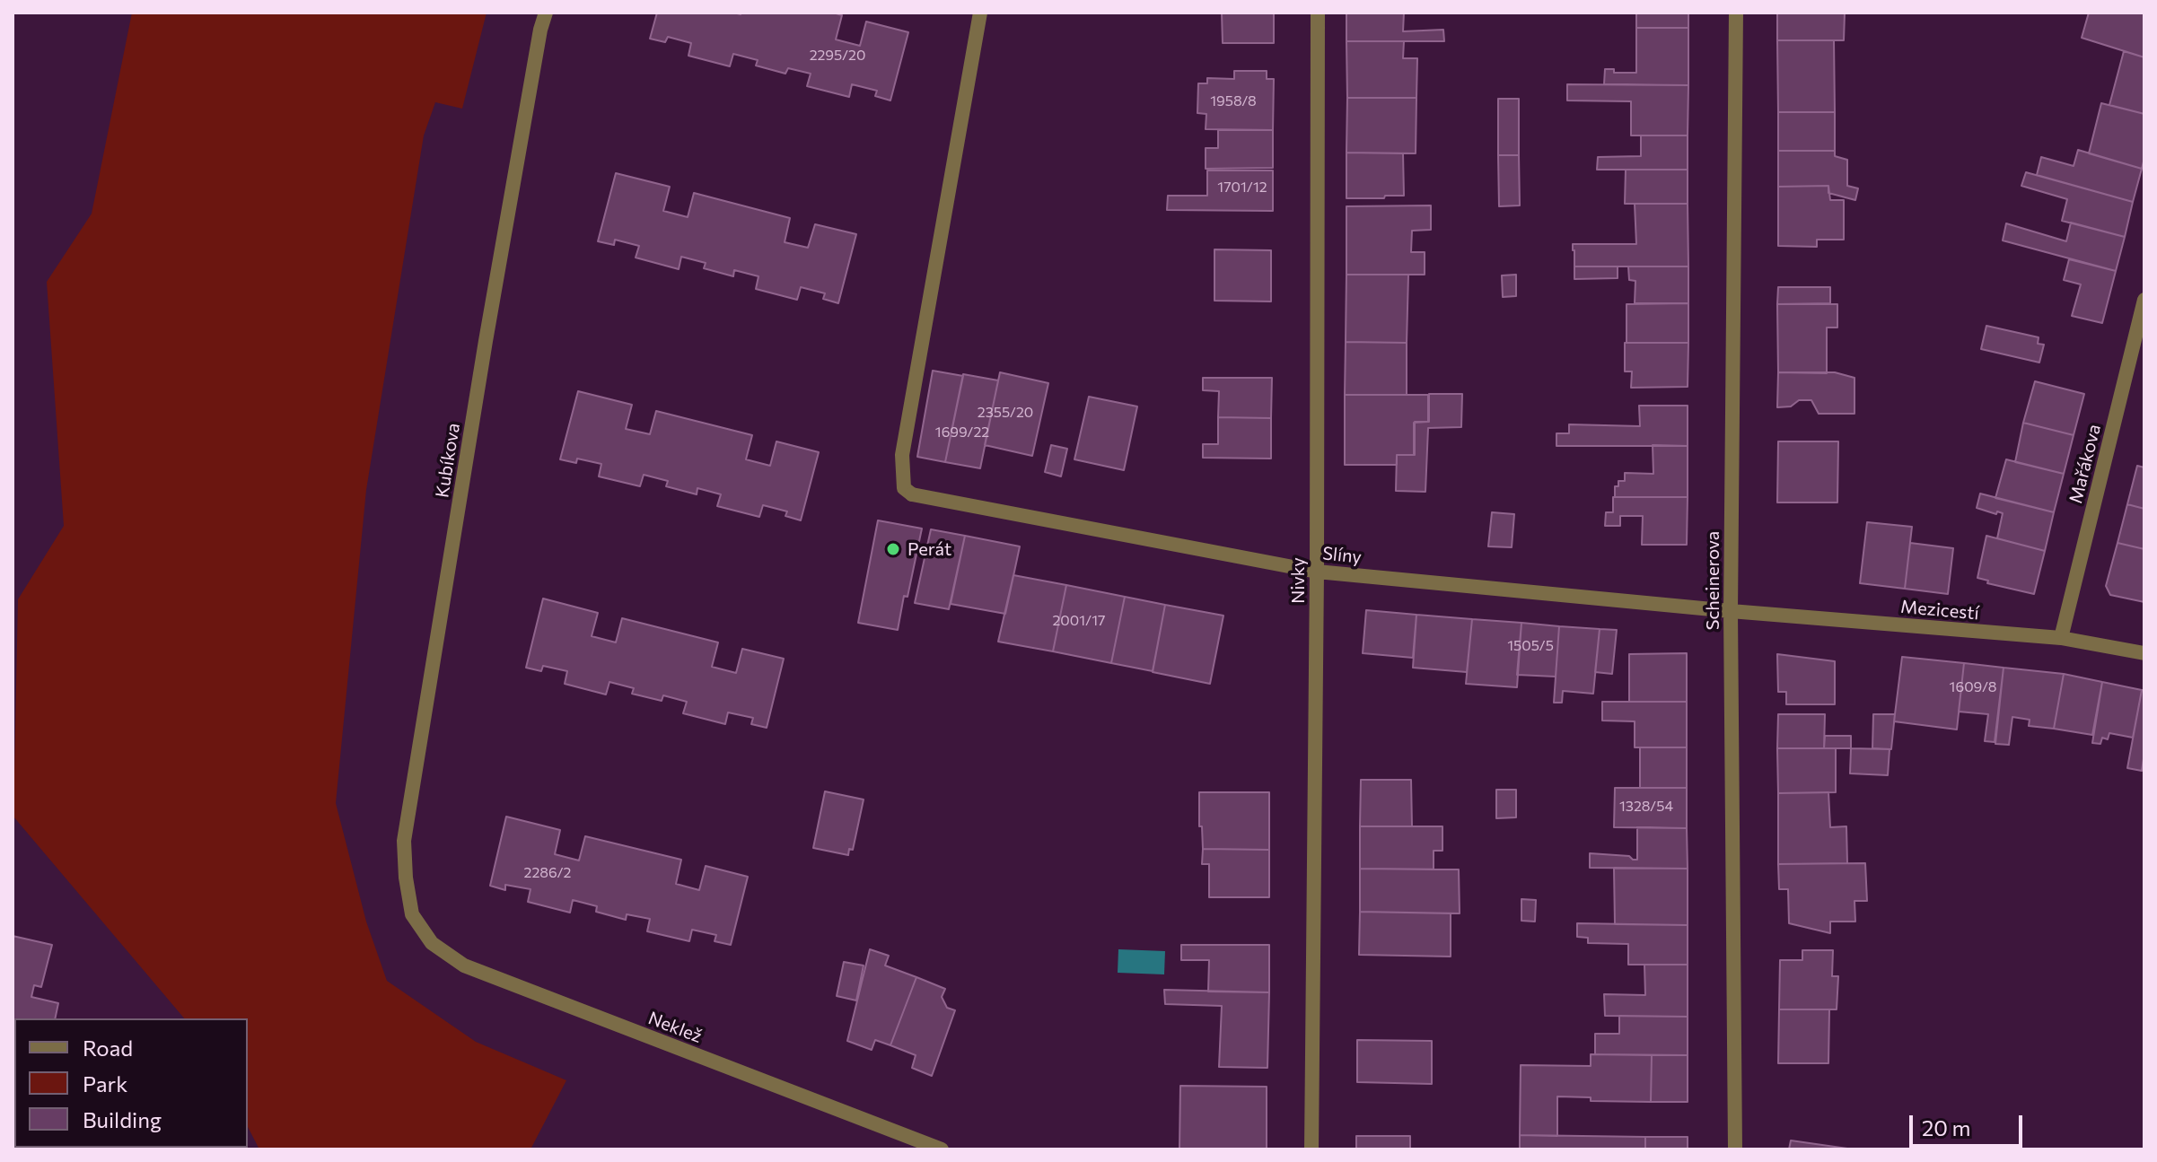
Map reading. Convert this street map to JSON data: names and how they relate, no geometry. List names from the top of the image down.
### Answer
{
  "streets": {
    "street": [
      "Kubíkova",
      "Mařákova",
      "Slíny",
      "Nivky",
      "Scheinerova",
      "Mezicestí",
      "Neklež"
    ]
  },
  "crossings": [
    ["Kubíkova", "Neklež"],
    ["Mařákova", "Mezicestí"],
    ["Slíny", "Nivky"],
    ["Slíny", "Scheinerova"],
    ["Slíny", "Mezicestí"],
    ["Scheinerova", "Mezicestí"]
  ],
  "places": ["Perát"],
  "house_numbers": [
    "2295/20",
    "1958/8",
    "1701/12",
    "2355/20",
    "1699/22",
    "2001/17",
    "1505/5",
    "1609/8",
    "1328/54",
    "2286/2"
  ],
  "legend": ["Road", "Park", "Building"],
  "scale_bar": "20 m"
}
